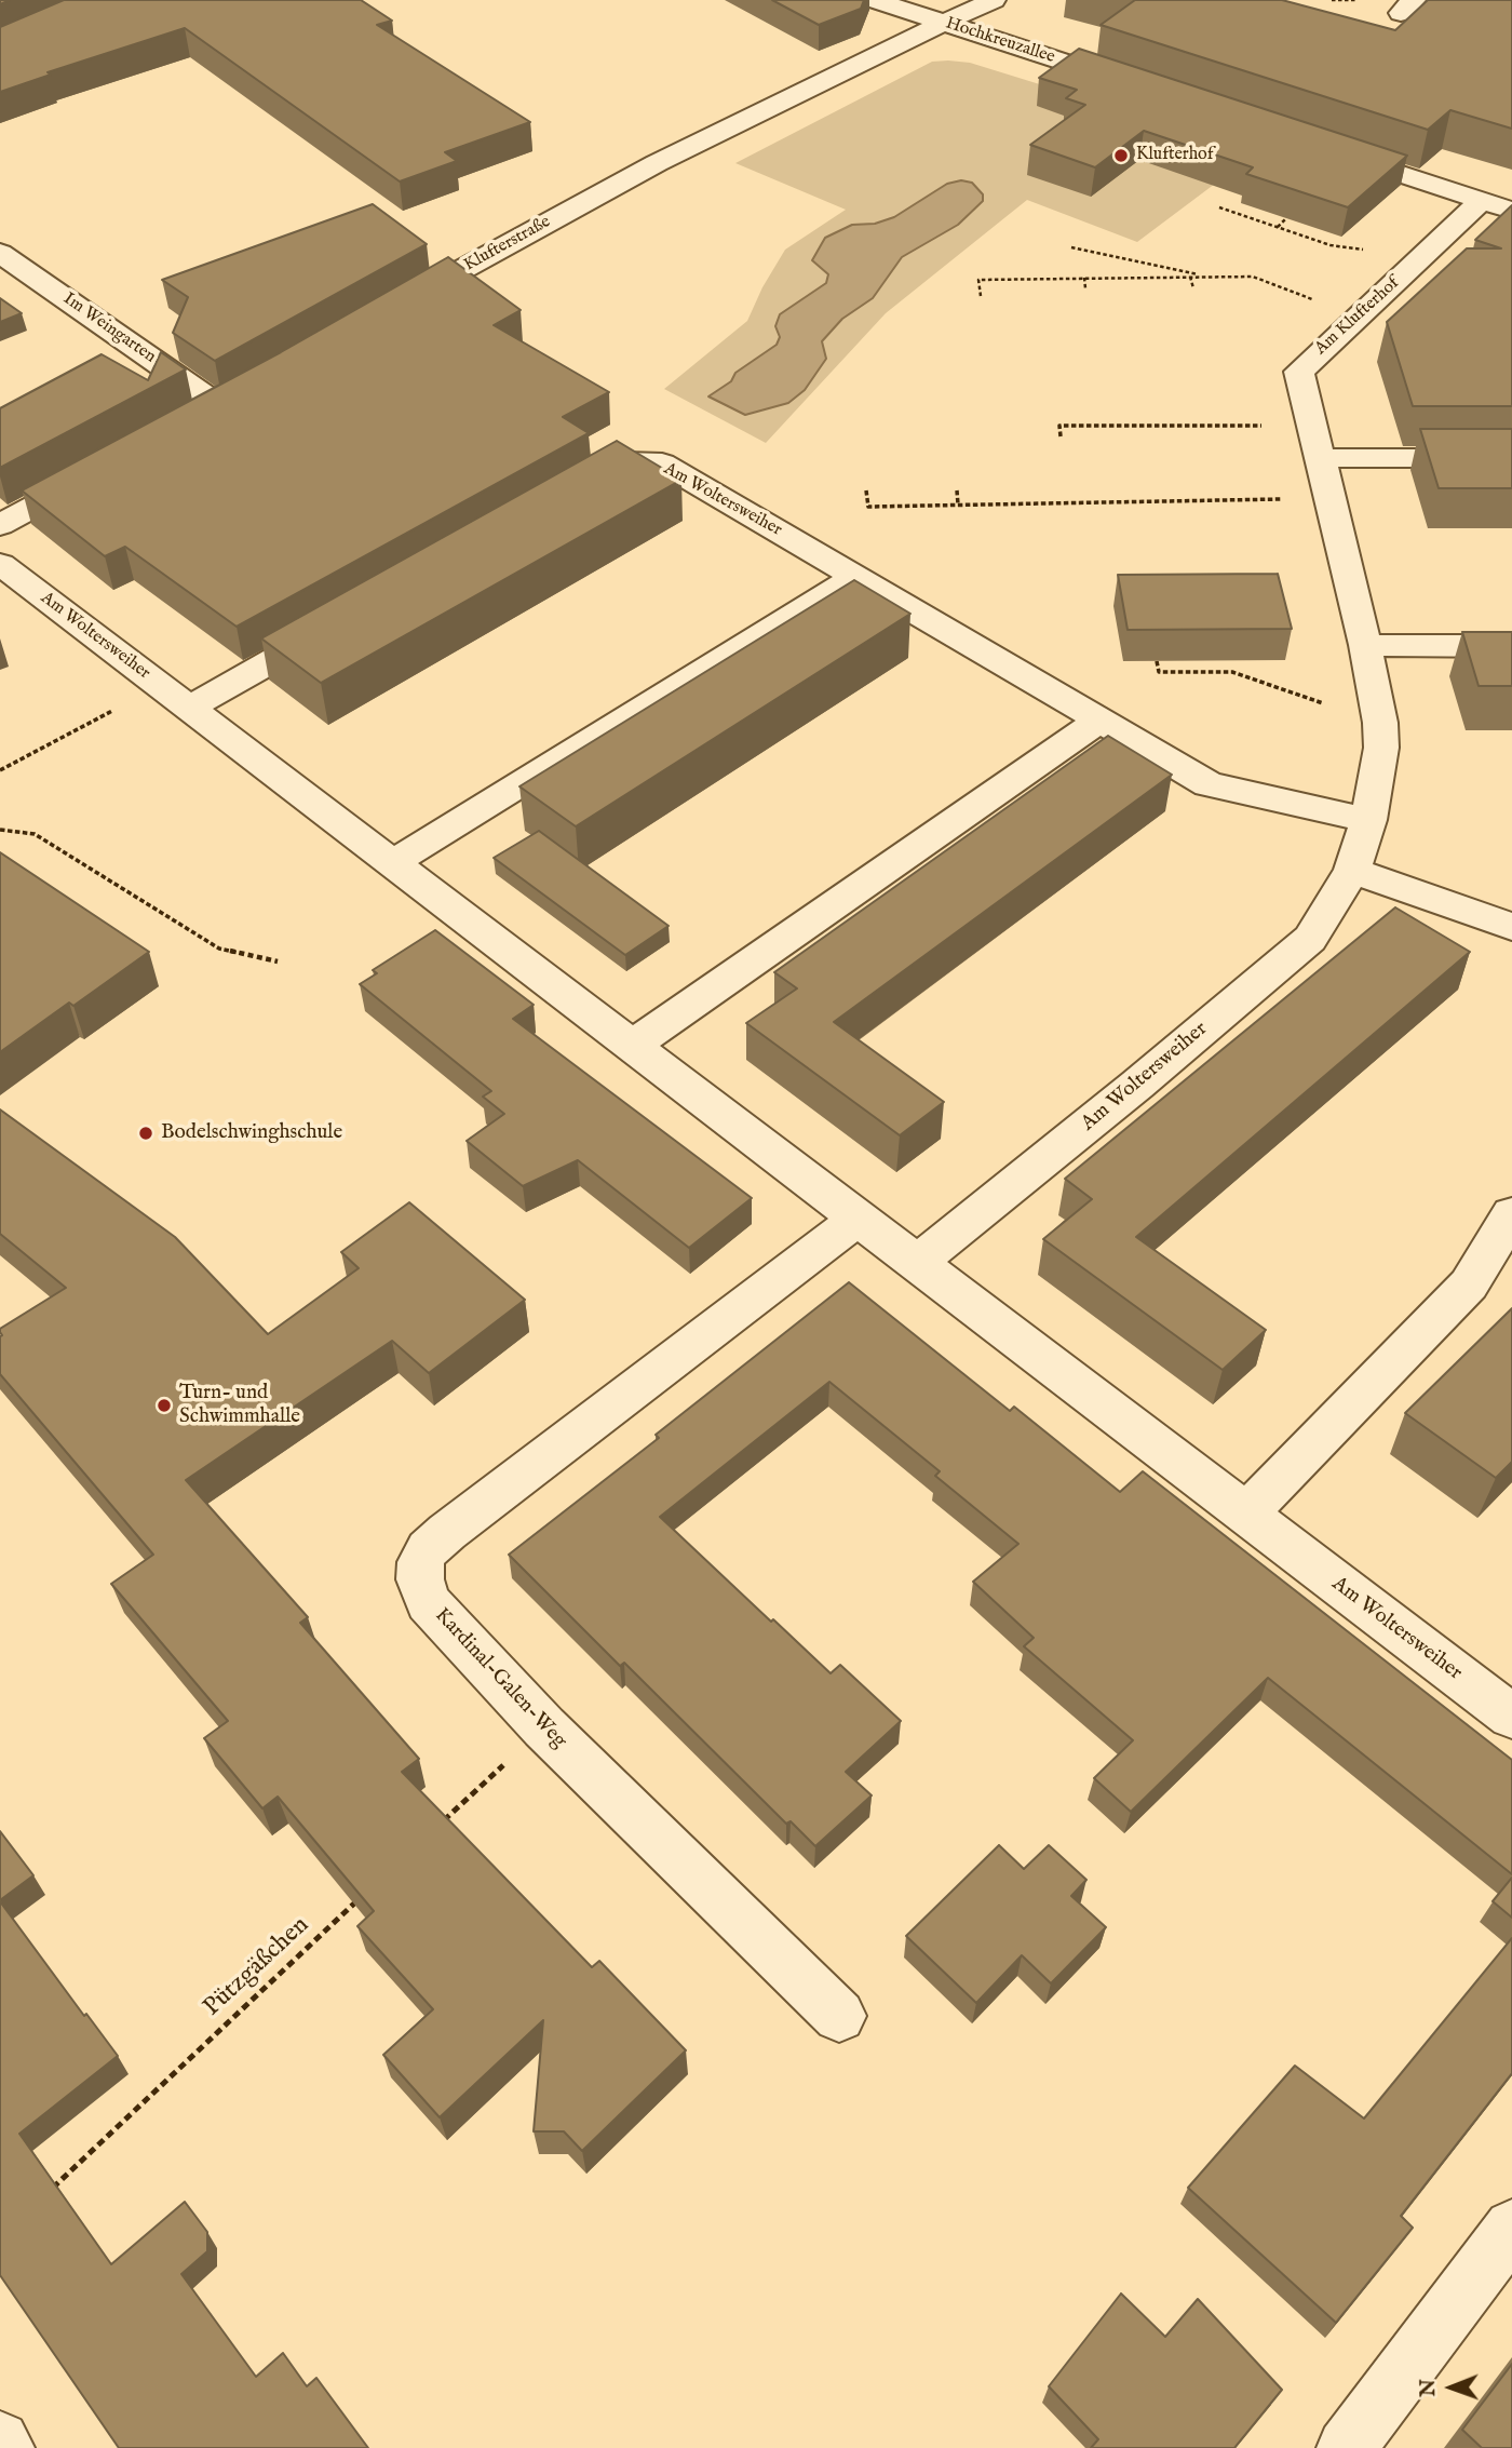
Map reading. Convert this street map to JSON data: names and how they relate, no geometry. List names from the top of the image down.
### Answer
{
  "streets": {
    "street": [
      "Hochkreuzallee",
      "Klufterstraße",
      "Am Klufterhof",
      "Im Weingarten",
      "Am Woltersweiher",
      "Kardinal-Galen-Weg"
    ],
    "path": ["Pützgäßchen"]
  },
  "crossings": [
    ["Hochkreuzallee", "Klufterstraße"],
    ["Am Klufterhof", "Am Woltersweiher"],
    ["Am Woltersweiher", "Kardinal-Galen-Weg"]
  ],
  "places": ["Klufterhof", "Bodelschwinghschule", "Turn- und Schwimmhalle"],
  "north": "left"
}
